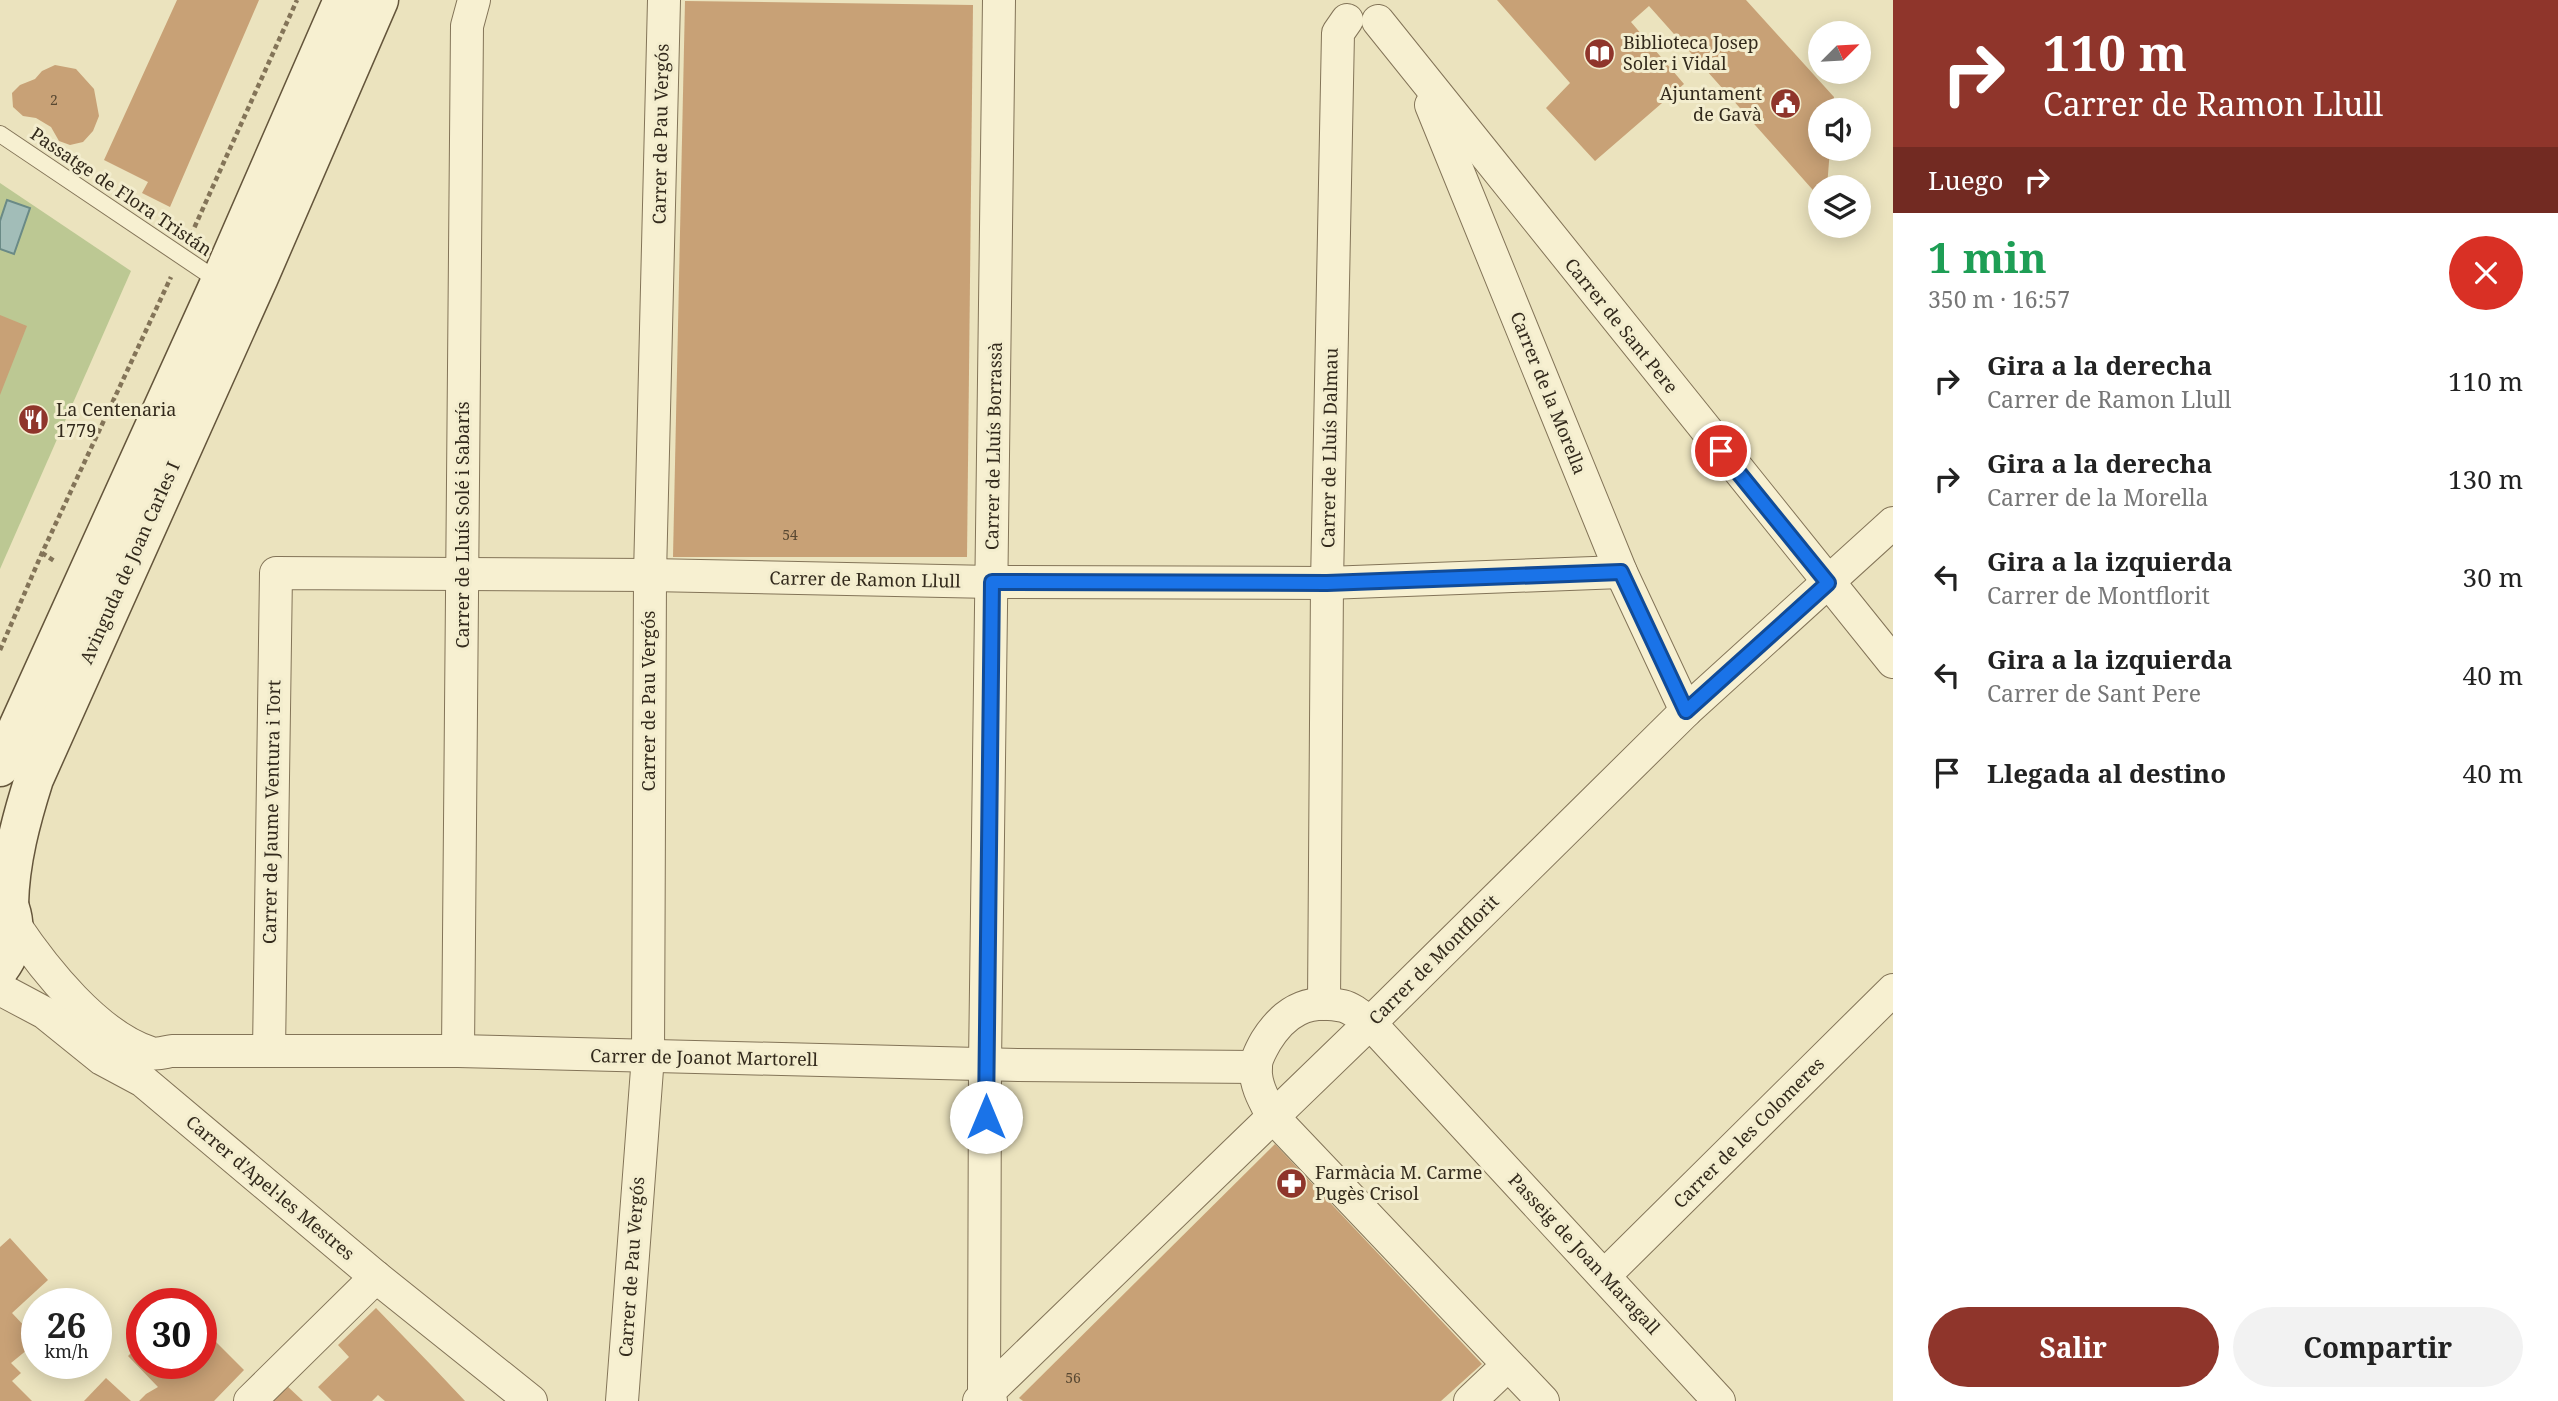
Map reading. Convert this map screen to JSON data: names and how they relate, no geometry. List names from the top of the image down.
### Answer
{
  "streets": {
    "main road": ["Avinguda de Joan Carles I"],
    "street": [
      "Carrer de Pau Vergós",
      "Carrer de Sant Pere",
      "Carrer de la Morella",
      "Carrer de Lluís Borrassà",
      "Carrer de Lluís Dalmau",
      "Carrer de Lluís Solé i Sabarís",
      "Carrer de Ramon Llull",
      "Carrer de Jaume Ventura i Tort",
      "Carrer de Montflorit",
      "Carrer de Joanot Martorell",
      "Carrer de les Colomeres",
      "Carrer d'Apel·les Mestres",
      "Passeig de Joan Maragall"
    ],
    "lane": ["Passatge de Flora Tristán"]
  },
  "crossings": [
    ["Carrer de Pau Vergós", "Carrer de Ramon Llull"],
    ["Carrer de Pau Vergós", "Carrer de Joanot Martorell"],
    ["Passatge de Flora Tristán", "Avinguda de Joan Carles I"],
    ["Carrer de Sant Pere", "Carrer de la Morella"],
    ["Carrer de Sant Pere", "Carrer de Montflorit"],
    ["Carrer de la Morella", "Carrer de Ramon Llull"],
    ["Carrer de la Morella", "Carrer de Montflorit"],
    ["Carrer de Lluís Borrassà", "Carrer de Ramon Llull"],
    ["Carrer de Lluís Borrassà", "Carrer de Montflorit"],
    ["Carrer de Lluís Borrassà", "Carrer de Joanot Martorell"],
    ["Carrer de Lluís Dalmau", "Carrer de Ramon Llull"],
    ["Carrer de Lluís Dalmau", "Passeig de Joan Maragall"],
    ["Carrer de Lluís Solé i Sabarís", "Carrer de Ramon Llull"],
    ["Carrer de Lluís Solé i Sabarís", "Carrer de Joanot Martorell"],
    ["Carrer de Ramon Llull", "Carrer de Jaume Ventura i Tort"],
    ["Carrer de Jaume Ventura i Tort", "Carrer de Joanot Martorell"],
    ["Carrer de Montflorit", "Passeig de Joan Maragall"],
    ["Carrer de Joanot Martorell", "Carrer d'Apel·les Mestres"],
    ["Carrer de les Colomeres", "Passeig de Joan Maragall"]
  ],
  "places": {
    "library": ["Biblioteca Josep Soler i Vidal"],
    "public building": ["Ajuntament de Gavà"],
    "restaurant": ["La Centenaria 1779"],
    "pharmacy": ["Farmàcia M. Carme Pugès Crisol"]
  },
  "house_numbers": ["2", "54", "56"],
  "north": "top right",
  "page": {
    "turn": ["110 m", "Carrer de Ramon Llull"],
    "then": "Luego",
    "heading": ["1 min", "350 m · 16:57"],
    "list": [
      {
        "name": "Gira a la derecha",
        "note": "Carrer de Ramon Llull",
        "value": "110 m"
      },
      {
        "name": "Gira a la derecha",
        "note": "Carrer de la Morella",
        "value": "130 m"
      },
      {
        "name": "Gira a la izquierda",
        "note": "Carrer de Montflorit",
        "value": "30 m"
      },
      {
        "name": "Gira a la izquierda",
        "note": "Carrer de Sant Pere",
        "value": "40 m"
      },
      {
        "name": "Llegada al destino",
        "value": "40 m"
      }
    ],
    "speed": "26 km/h",
    "limit": "30",
    "buttons": ["Salir", "Compartir"]
  }
}
